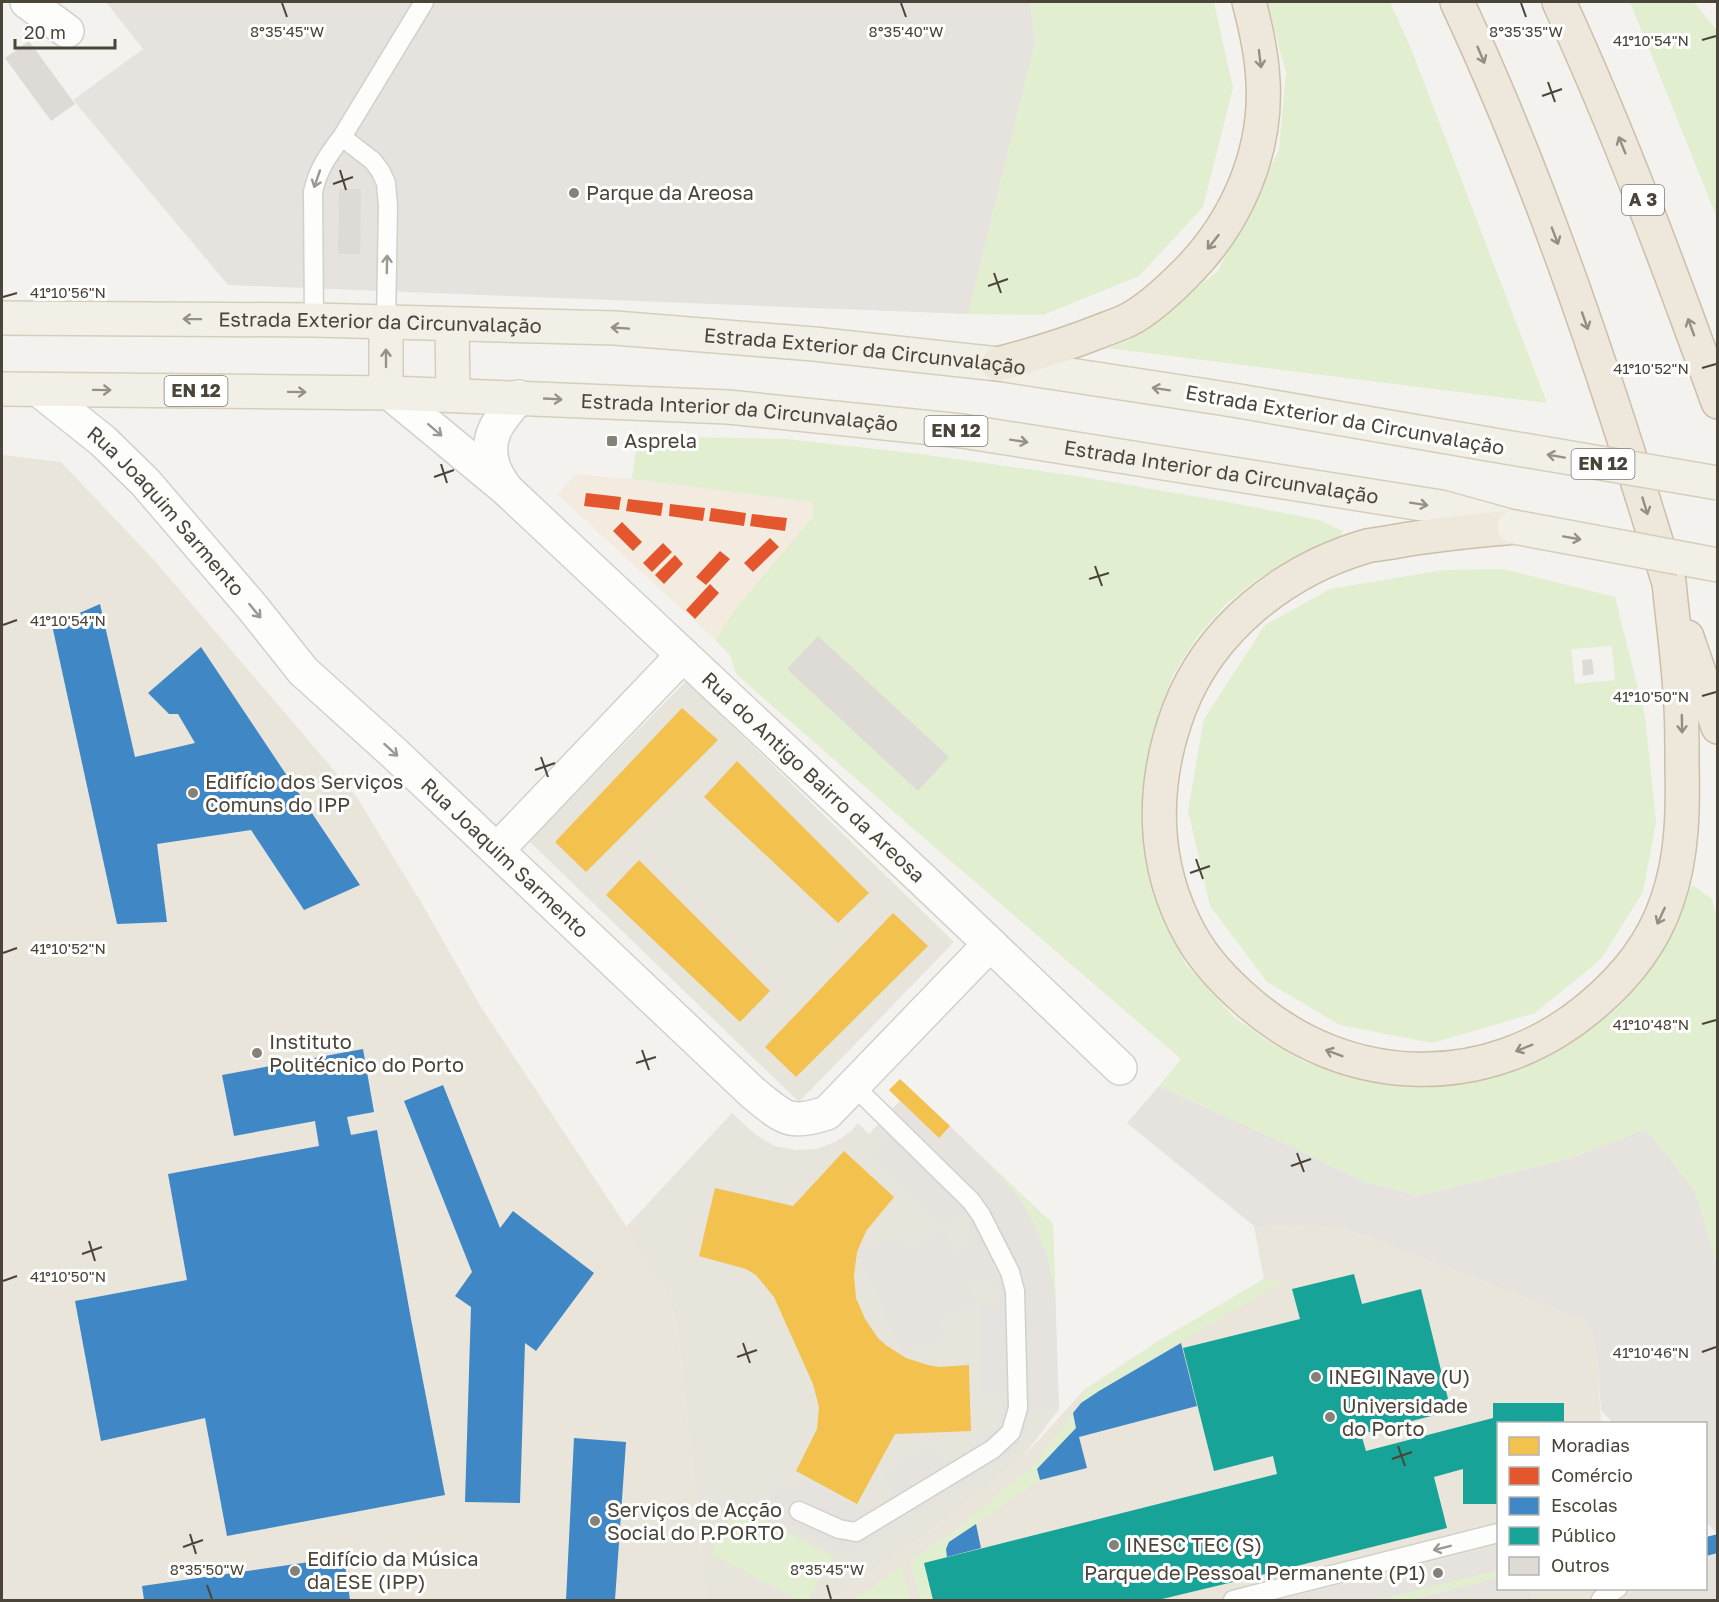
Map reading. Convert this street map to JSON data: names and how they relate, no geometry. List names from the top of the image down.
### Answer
{
  "streets": {
    "highway": ["A 3"],
    "main road": ["Estrada Exterior da Circunvalação", "EN 12", "Estrada Interior da Circunvalação"],
    "street": ["Rua Joaquim Sarmento", "Rua do Antigo Bairro da Areosa"]
  },
  "crossings": [
    ["Estrada Interior da Circunvalação", "Rua Joaquim Sarmento"],
    ["Estrada Interior da Circunvalação", "Rua do Antigo Bairro da Areosa"],
    ["Rua Joaquim Sarmento", "Rua do Antigo Bairro da Areosa"]
  ],
  "one_way": ["Estrada Exterior da Circunvalação", "Estrada Interior da Circunvalação", "Rua Joaquim Sarmento"],
  "places": {
    "other": [
      "Parque da Areosa",
      "Edifício dos Serviços Comuns do IPP",
      "Instituto Politécnico do Porto",
      "INEGI Nave (U)",
      "Universidade do Porto",
      "Serviços de Acção Social do P.PORTO",
      "INESC TEC (S)",
      "Edifício da Música da ESE (IPP)",
      "Parque de Pessoal Permanente (P1)"
    ],
    "transit": ["Asprela"]
  },
  "legend": [
    "Moradias",
    "Comércio",
    "Escolas",
    "Público",
    "Outros"
  ],
  "scale_bar": "20 m",
  "coordinates": [
    "8°35'45\"W",
    "8°35'40\"W",
    "8°35'35\"W",
    "41°10'54\"N",
    "41°10'56\"N",
    "41°10'52\"N",
    "41°10'50\"N",
    "41°10'48\"N",
    "41°10'46\"N",
    "8°35'50\"W"
  ]
}
